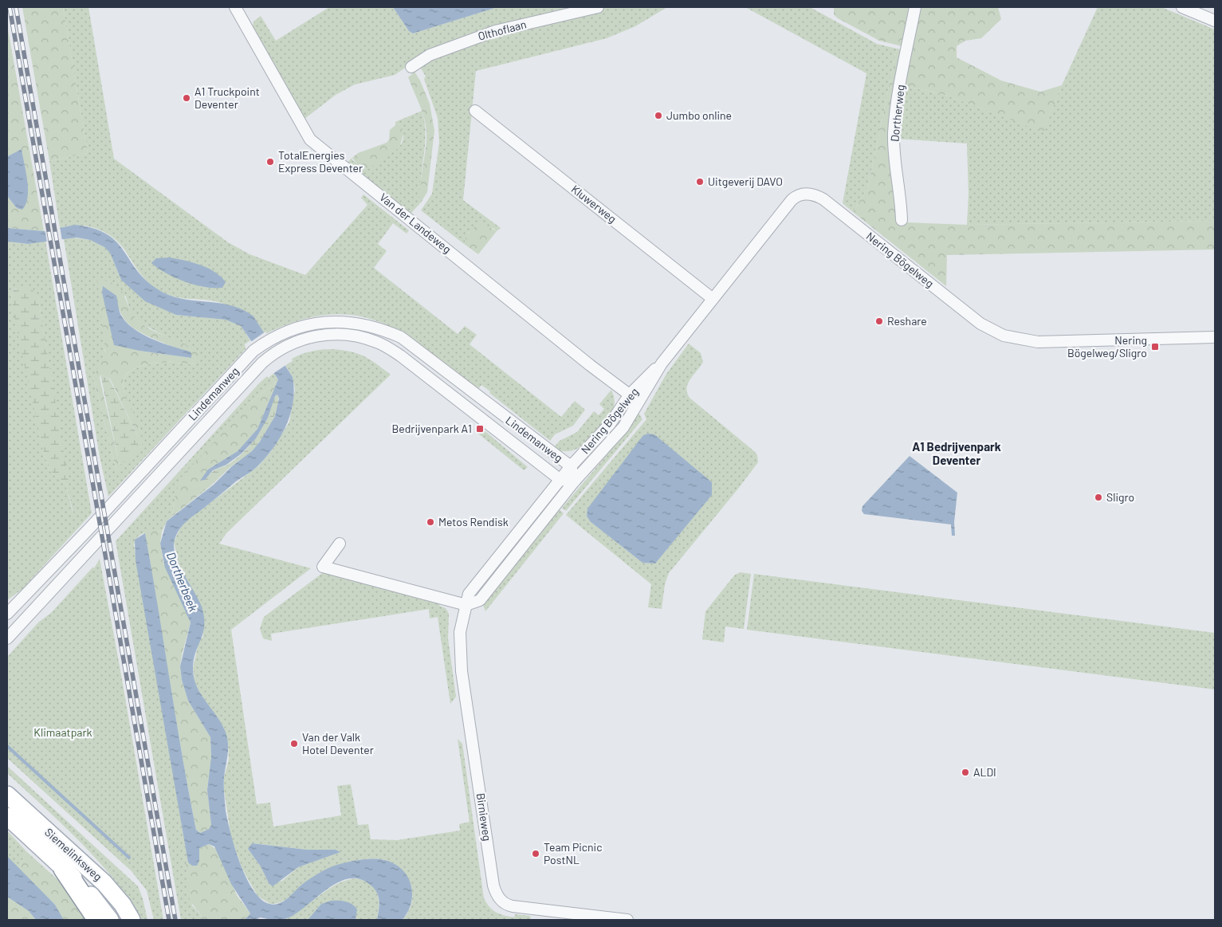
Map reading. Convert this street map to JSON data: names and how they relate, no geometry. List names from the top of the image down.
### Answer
{
  "streets": {
    "main road": ["Siemelinksweg"],
    "street": [
      "Olthoflaan",
      "Dortherweg",
      "Kluwerweg",
      "Van der Landeweg",
      "Nering Bögelweg",
      "Lindemanweg",
      "Birnieweg"
    ]
  },
  "crossings": [
    ["Kluwerweg", "Nering Bögelweg"],
    ["Van der Landeweg", "Nering Bögelweg"],
    ["Nering Bögelweg", "Lindemanweg"],
    ["Nering Bögelweg", "Birnieweg"],
    ["Lindemanweg", "Birnieweg"]
  ],
  "districts": ["A1 Bedrijvenpark Deventer"],
  "water": ["Dortherbeek"],
  "parks": ["Klimaatpark"],
  "places": {
    "other": [
      "A1 Truckpoint Deventer",
      "Jumbo online",
      "TotalEnergies Express Deventer",
      "Uitgeverij DAVO",
      "Reshare",
      "Sligro",
      "Metos Rendisk",
      "Van der Valk Hotel Deventer",
      "ALDI",
      "Team Picnic PostNL"
    ],
    "transit": ["Nering Bögelweg/Sligro", "Bedrijvenpark A1"]
  }
}
